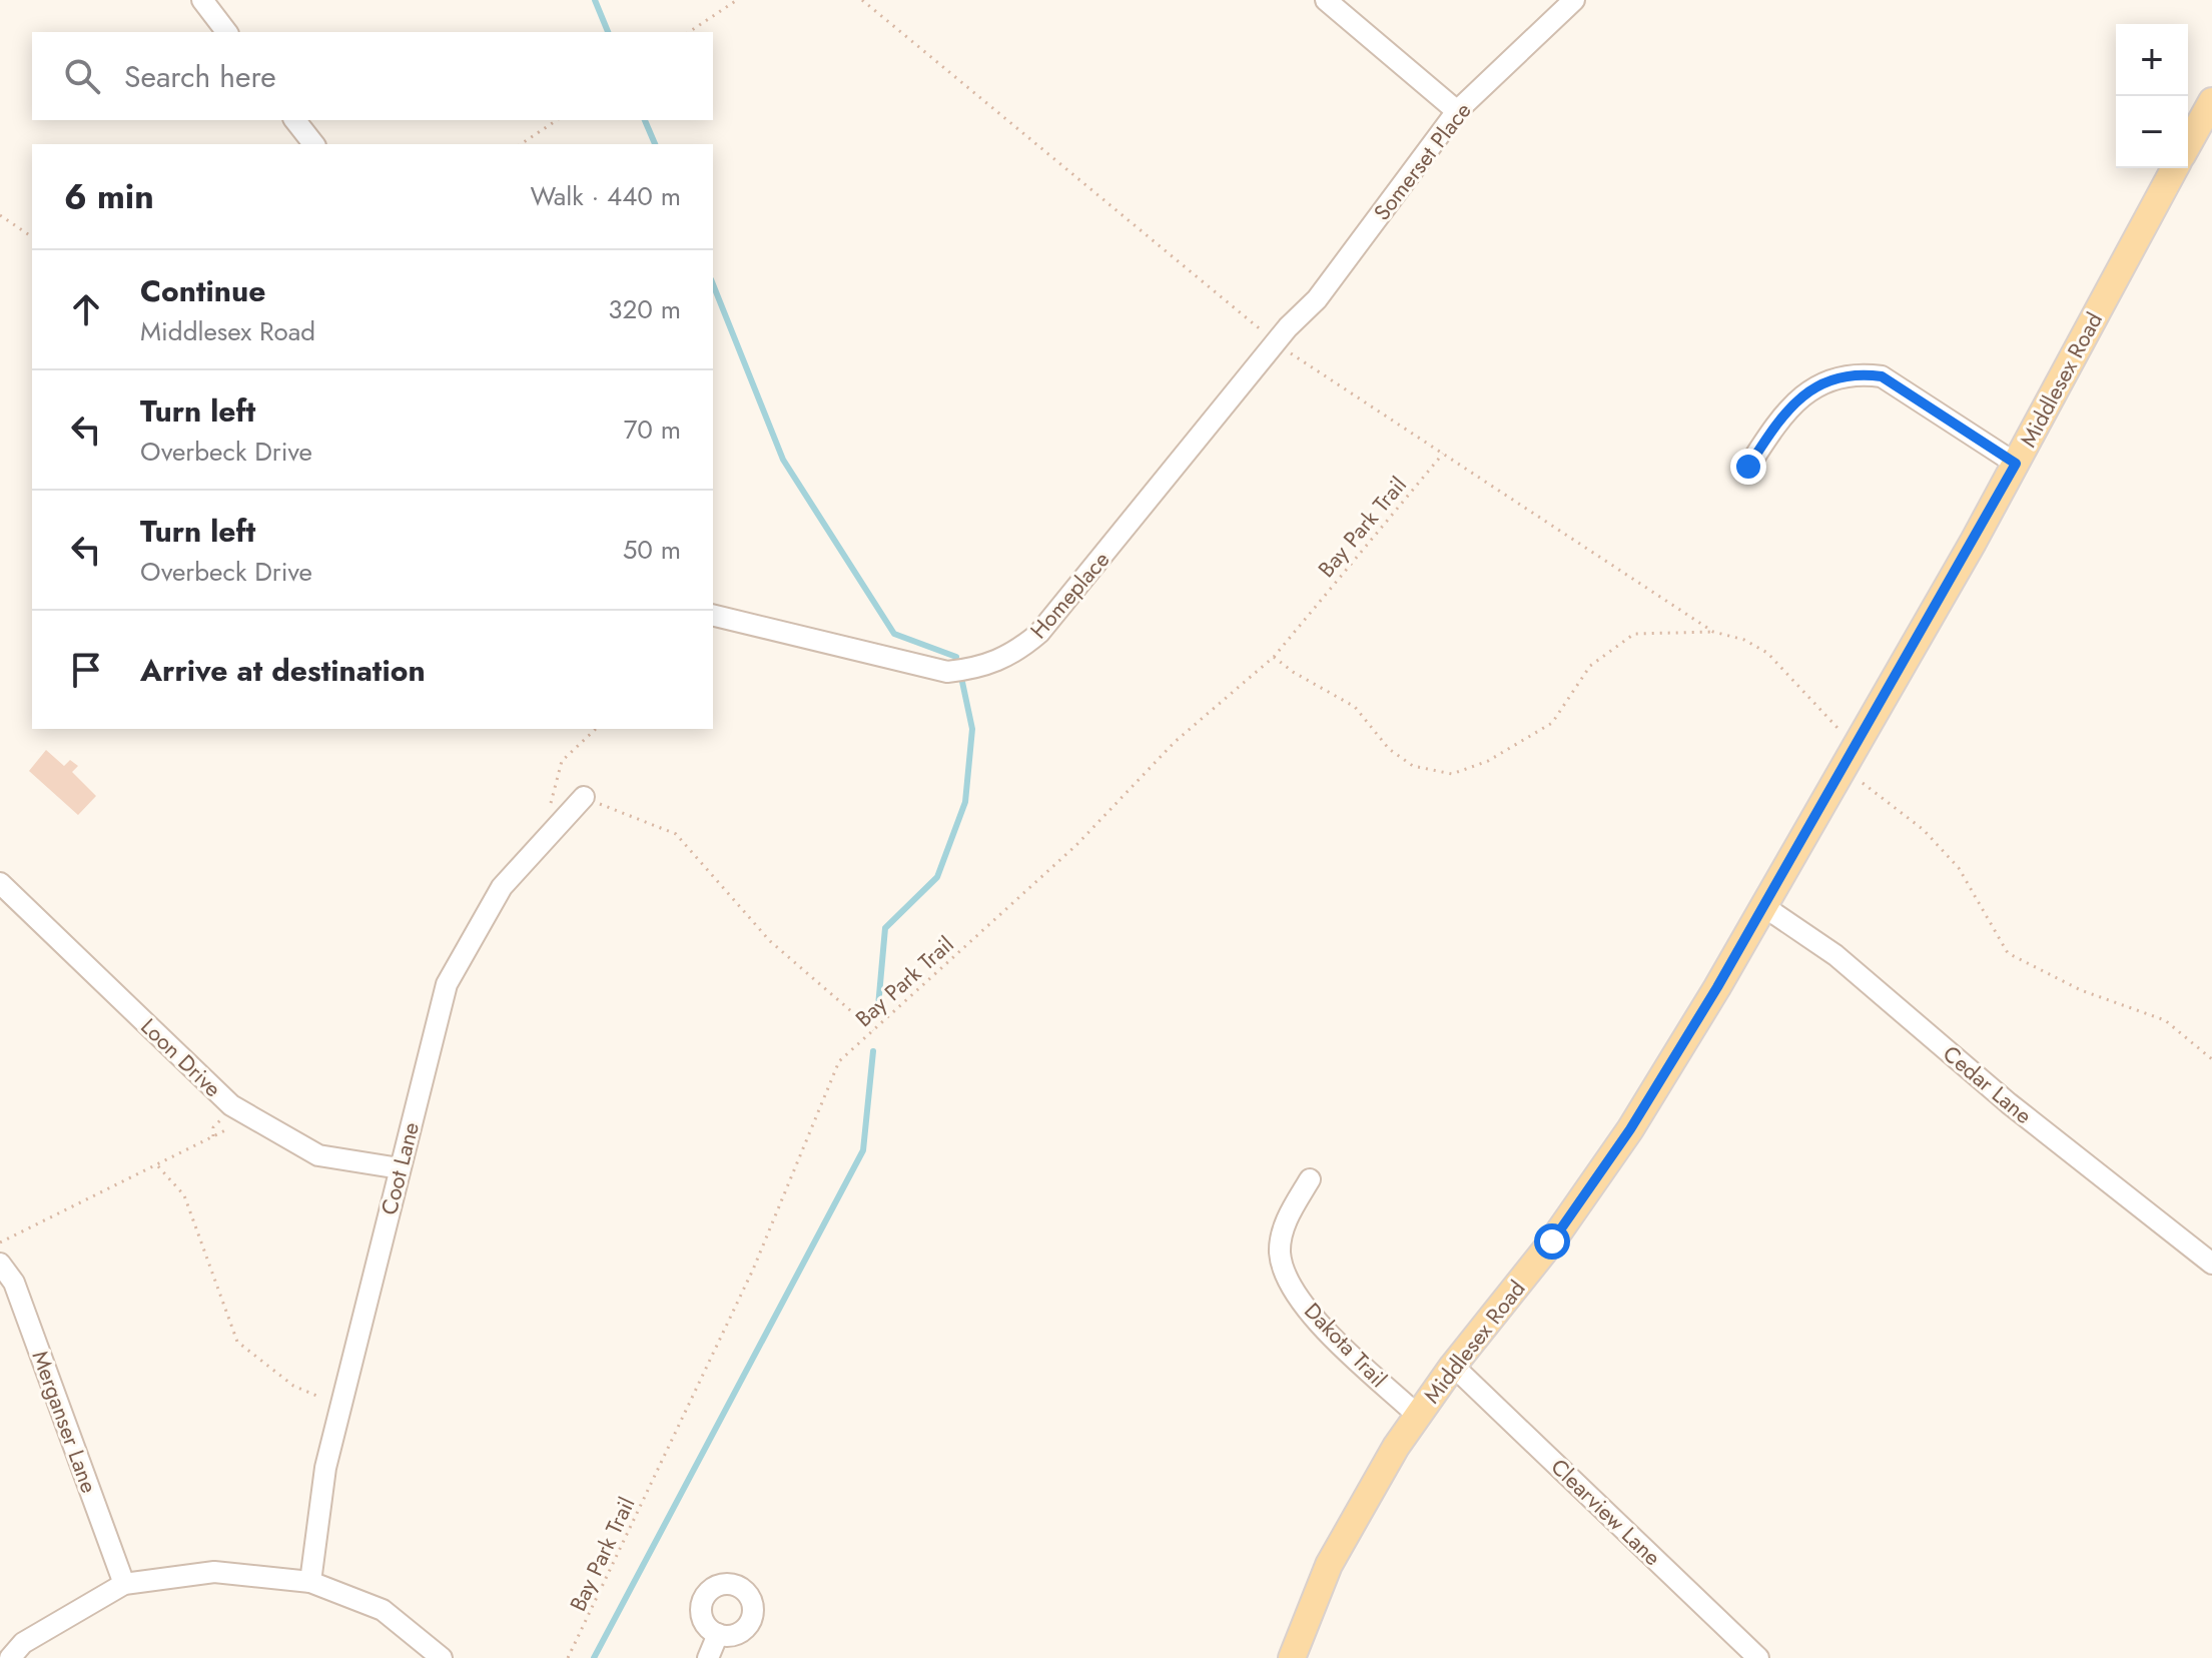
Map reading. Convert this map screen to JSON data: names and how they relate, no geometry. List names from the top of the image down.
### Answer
{
  "streets": {
    "main road": ["Middlesex Road"],
    "street": [
      "Somerset Place",
      "Homeplace",
      "Loon Drive",
      "Cedar Lane",
      "Coot Lane",
      "Dakota Trail",
      "Merganser Lane",
      "Clearview Lane"
    ],
    "path": ["Bay Park Trail"]
  },
  "crossings": [
    ["Somerset Place", "Homeplace"],
    ["Middlesex Road", "Cedar Lane"],
    ["Middlesex Road", "Dakota Trail"],
    ["Middlesex Road", "Clearview Lane"],
    ["Loon Drive", "Coot Lane"]
  ],
  "page": {
    "map_buttons": ["+", "−"],
    "search": "Search here",
    "heading": ["6 min", "Walk · 440 m"],
    "list": [
      ["Continue", "Middlesex Road", "320 m"],
      ["Turn left", "Overbeck Drive", "70 m"],
      ["Turn left", "Overbeck Drive", "50 m"],
      "Arrive at destination"
    ]
  }
}
